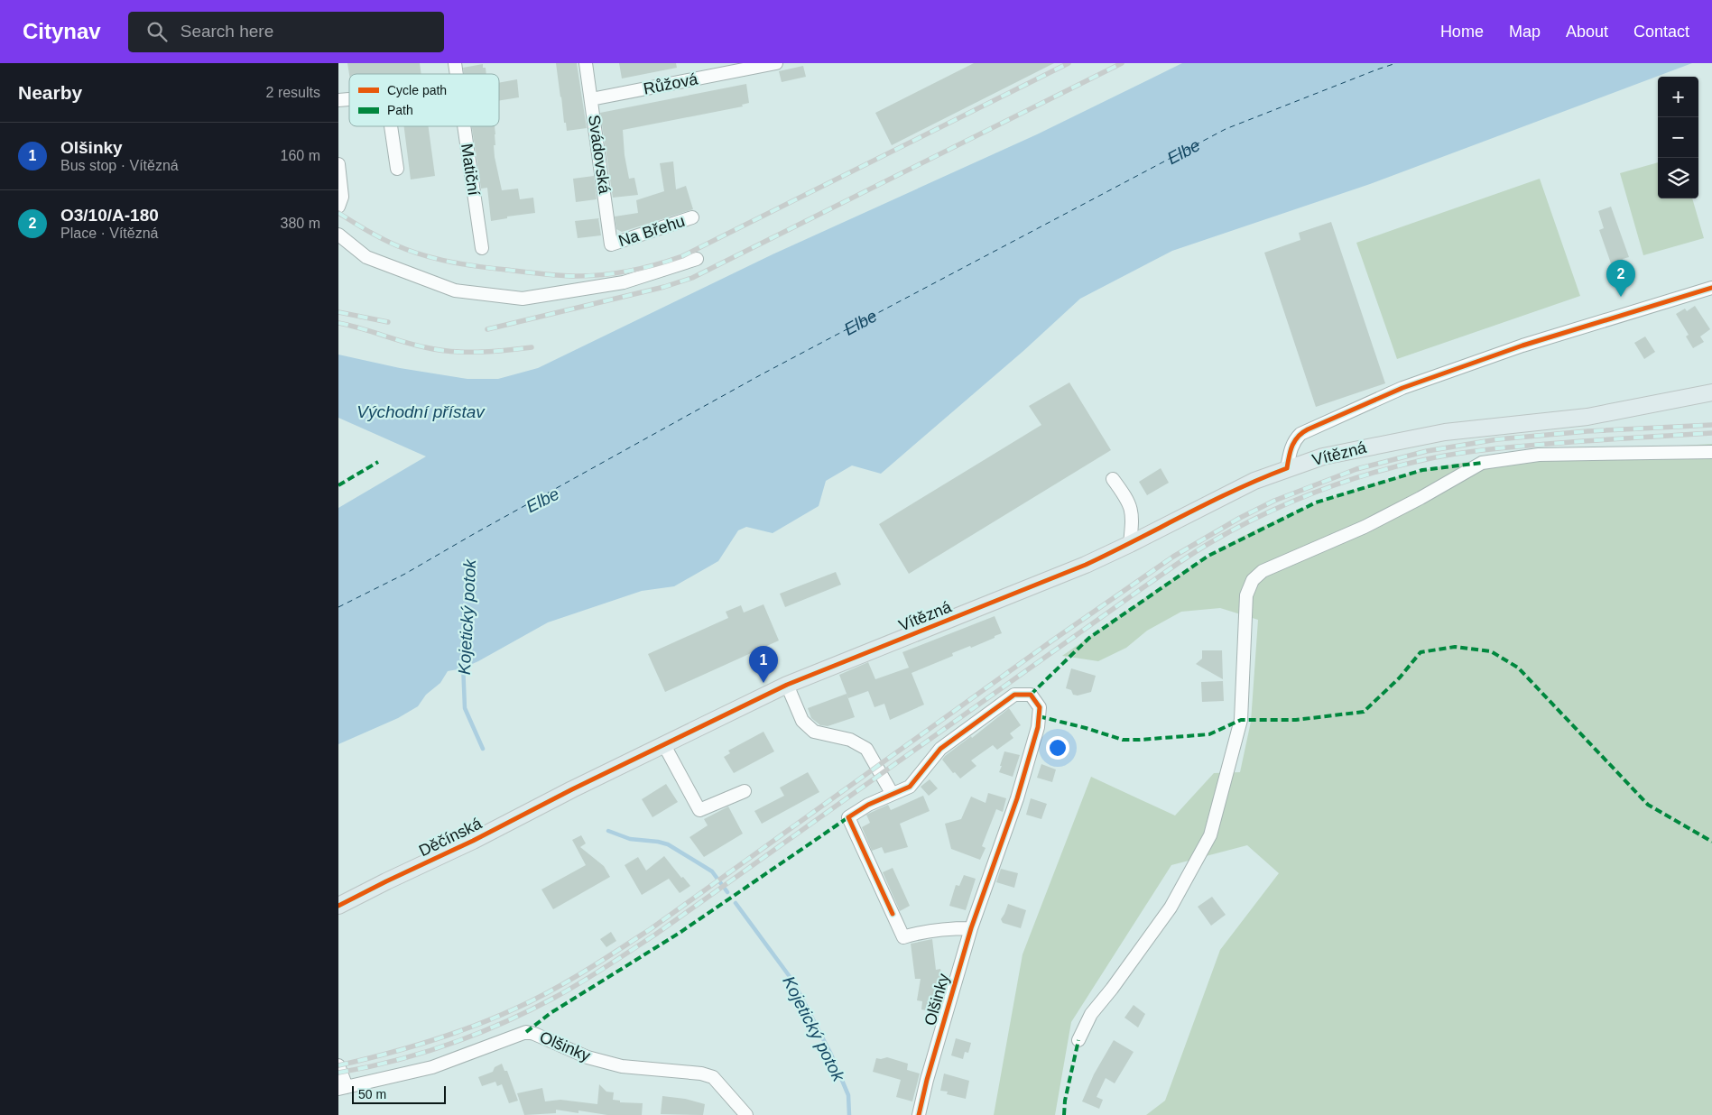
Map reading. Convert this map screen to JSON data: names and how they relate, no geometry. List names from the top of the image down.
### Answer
{
  "streets": {
    "main road": ["Vítězná", "Děčínská"],
    "street": [
      "Růžová",
      "Svádovská",
      "Matiční",
      "Na Břehu",
      "Olšinky"
    ]
  },
  "crossings": [
    ["Růžová", "Svádovská"],
    ["Svádovská", "Na Břehu"],
    ["Vítězná", "Děčínská"]
  ],
  "water": ["Elbe", "Východní přístav", "Kojetický potok"],
  "legend": ["Cycle path", "Path"],
  "scale_bar": "50 m",
  "page": {
    "header": "Citynav",
    "search": "Search here",
    "nav": [
      "Home",
      "Map",
      "About",
      "Contact"
    ],
    "heading": ["Nearby", "2 results"],
    "map_buttons": ["+", "−"],
    "list": [
      {
        "mark": "1",
        "name": "Olšinky",
        "note": "Bus stop · Vítězná",
        "value": "160 m"
      },
      {
        "mark": "2",
        "name": "O3/10/A-180",
        "note": "Place · Vítězná",
        "value": "380 m"
      }
    ],
    "pins": ["2", "1"],
    "scale": "50 m"
  }
}
